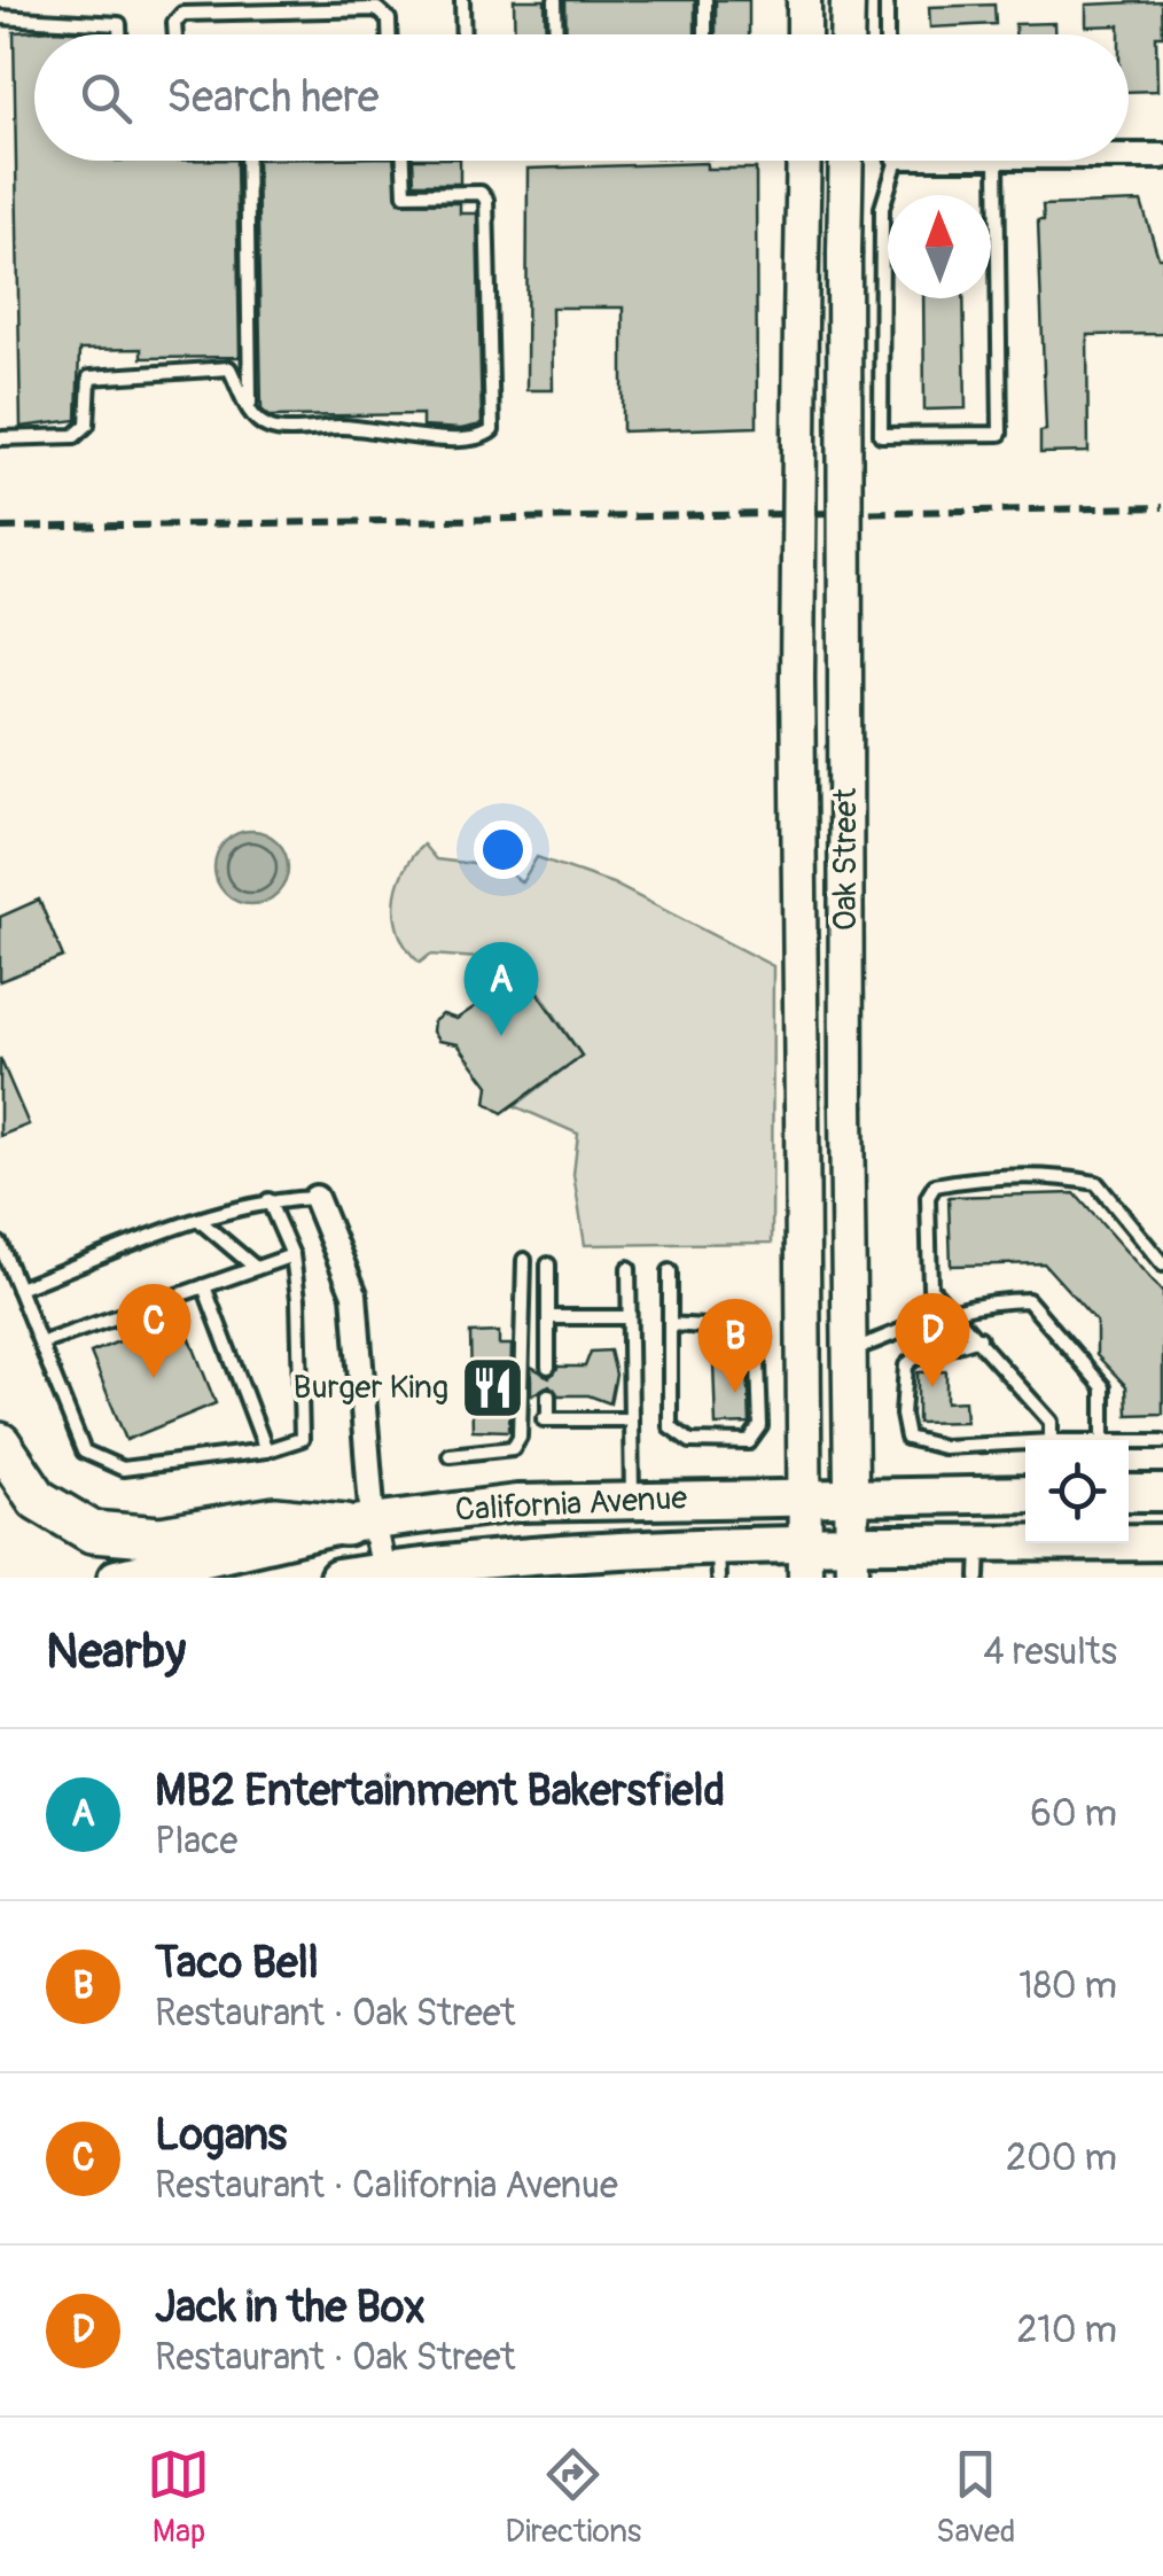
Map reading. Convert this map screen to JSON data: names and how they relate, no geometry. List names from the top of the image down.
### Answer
{
  "streets": {
    "main road": ["Oak Street", "California Avenue"]
  },
  "crossings": [
    ["Oak Street", "California Avenue"]
  ],
  "places": {
    "restaurant": ["Burger King"]
  },
  "north": "top",
  "page": {
    "search": "Search here",
    "pins": [
      "A",
      "C",
      "D",
      "B"
    ],
    "heading": ["Nearby", "4 results"],
    "list": [
      {
        "mark": "A",
        "name": "MB2 Entertainment Bakersfield",
        "note": "Place",
        "value": "60 m"
      },
      {
        "mark": "B",
        "name": "Taco Bell",
        "note": "Restaurant · Oak Street",
        "value": "180 m"
      },
      {
        "mark": "C",
        "name": "Logans",
        "note": "Restaurant · California Avenue",
        "value": "200 m"
      },
      {
        "mark": "D",
        "name": "Jack in the Box",
        "note": "Restaurant · Oak Street",
        "value": "210 m"
      }
    ],
    "nav": ["Map", "Directions", "Saved"]
  }
}
